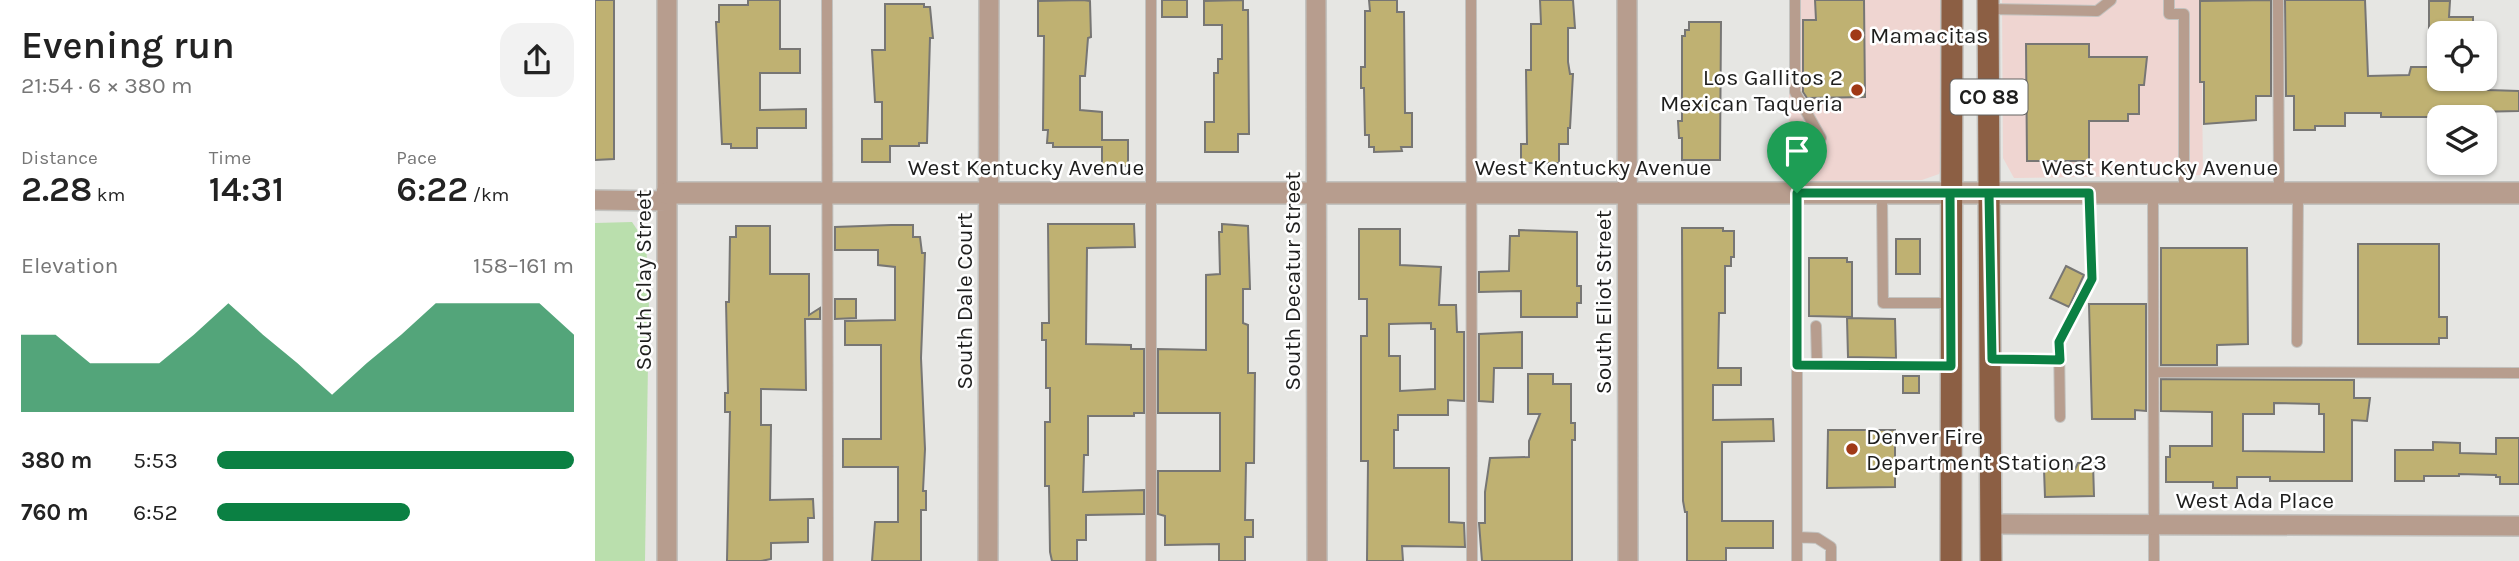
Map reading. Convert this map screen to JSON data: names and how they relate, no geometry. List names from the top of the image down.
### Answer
{
  "streets": {
    "main road": ["CO 88"],
    "street": [
      "West Kentucky Avenue",
      "South Clay Street",
      "South Decatur Street",
      "South Dale Court",
      "South Eliot Street",
      "West Ada Place"
    ]
  },
  "crossings": [
    ["CO 88", "West Kentucky Avenue"],
    ["CO 88", "West Ada Place"],
    ["West Kentucky Avenue", "South Clay Street"],
    ["West Kentucky Avenue", "South Decatur Street"],
    ["West Kentucky Avenue", "South Dale Court"],
    ["West Kentucky Avenue", "South Eliot Street"]
  ],
  "places": ["Mamacitas", "Los Gallitos 2 Mexican Taqueria", "Denver Fire Department Station 23"],
  "page": {
    "heading": ["Evening run", "21:54 · 6 × 380 m"],
    "stats": [
      ["Distance", "2.28 km"],
      ["Time", "14:31"],
      ["Pace", "6:22 /km"]
    ],
    "chart": ["Elevation", "158–161 m"],
    "list": [
      {
        "name": "380 m",
        "note": "5:53"
      },
      {
        "name": "760 m",
        "note": "6:52"
      }
    ]
  }
}
